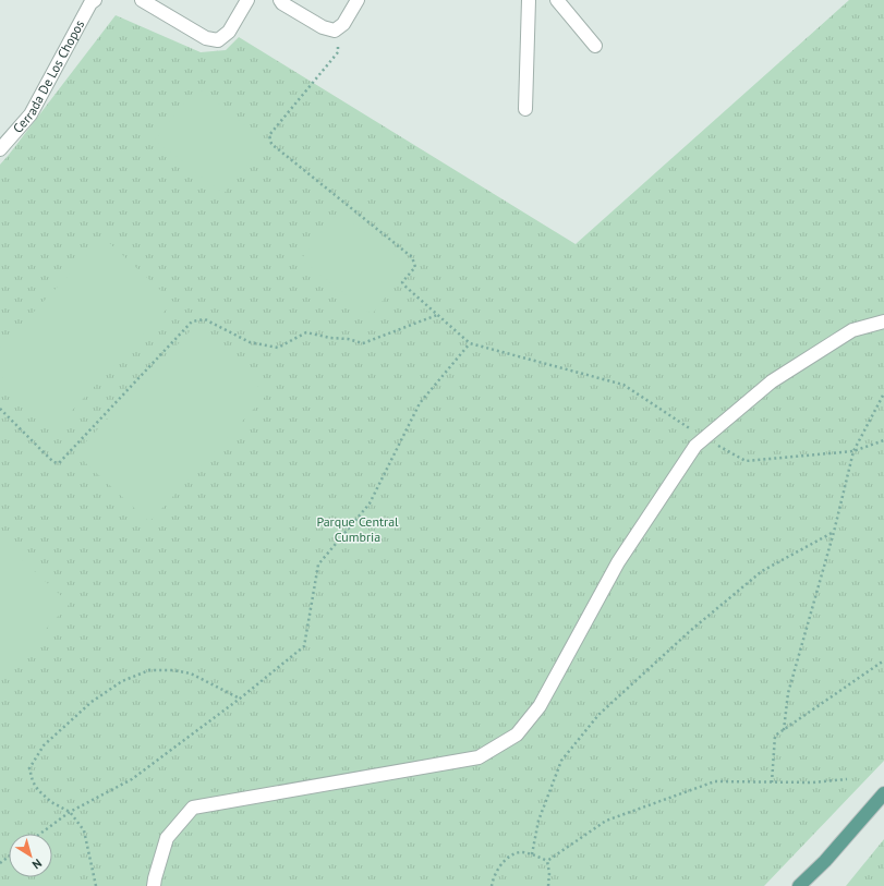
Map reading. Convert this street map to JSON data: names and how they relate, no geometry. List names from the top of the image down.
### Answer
{
  "streets": {
    "street": ["Cerrada De Los Chopos"]
  },
  "parks": ["Parque Central Cumbria"],
  "north": "bottom right"
}
